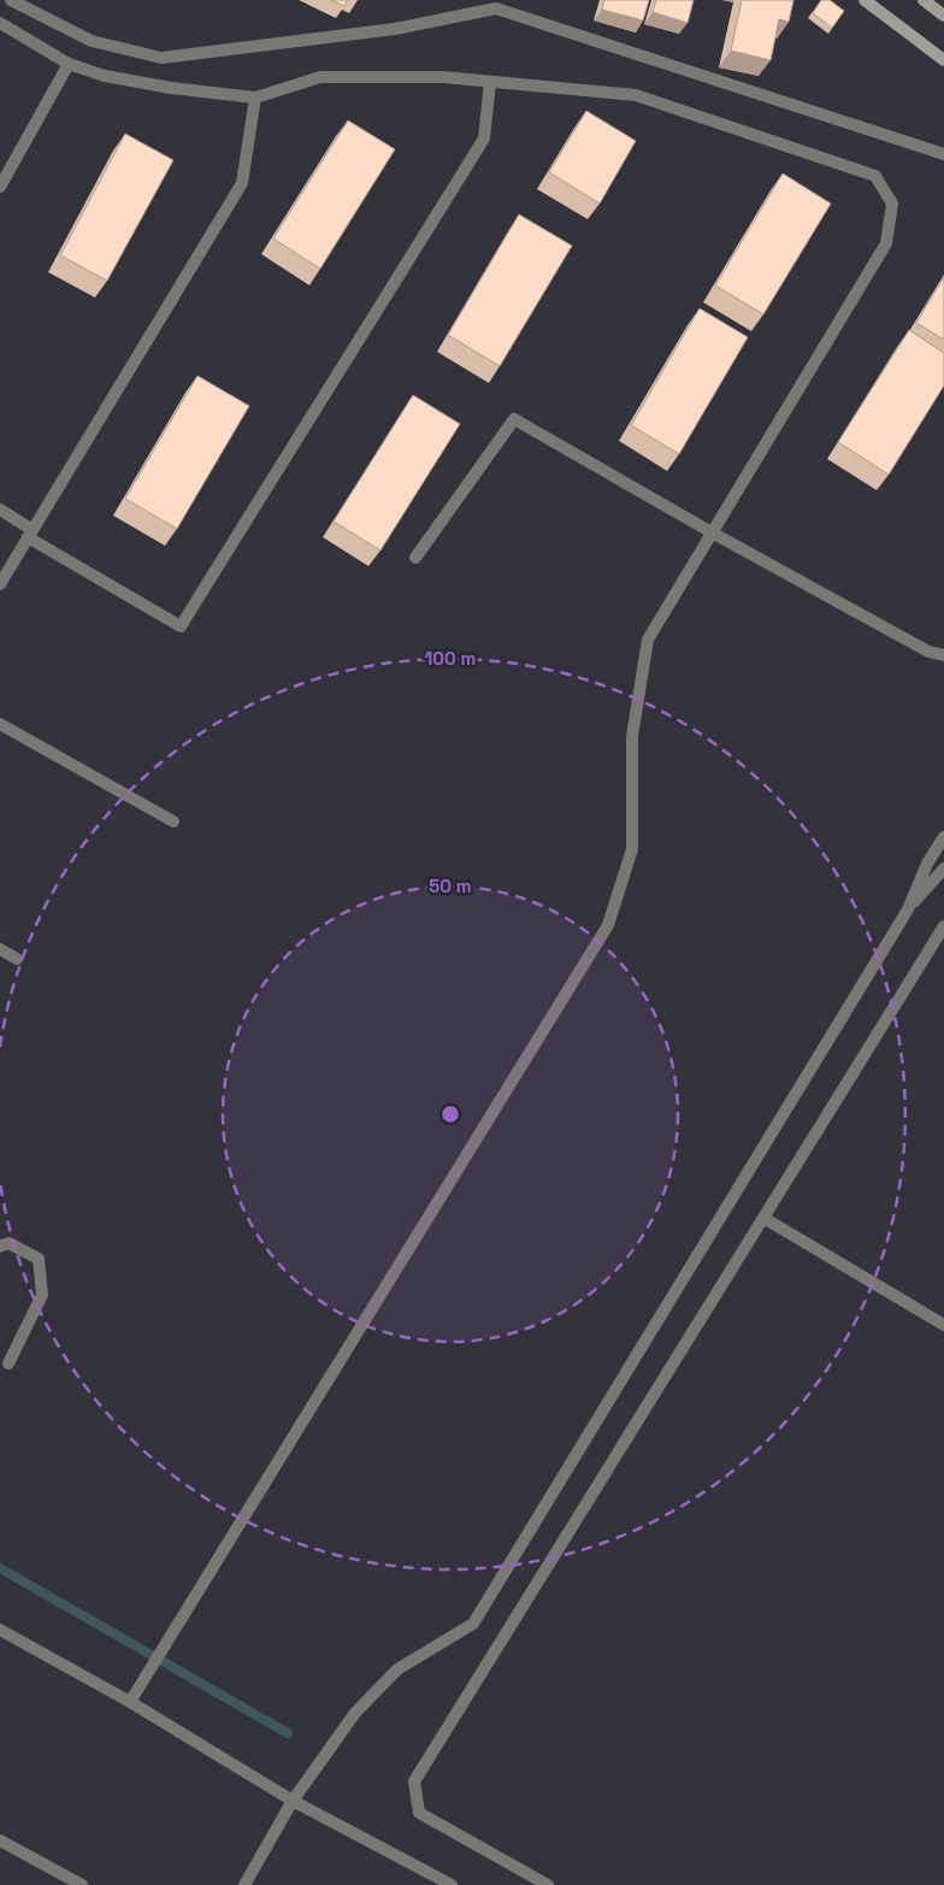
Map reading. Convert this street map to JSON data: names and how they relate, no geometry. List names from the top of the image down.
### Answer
{
  "rings": ["100 m", "50 m"]
}
